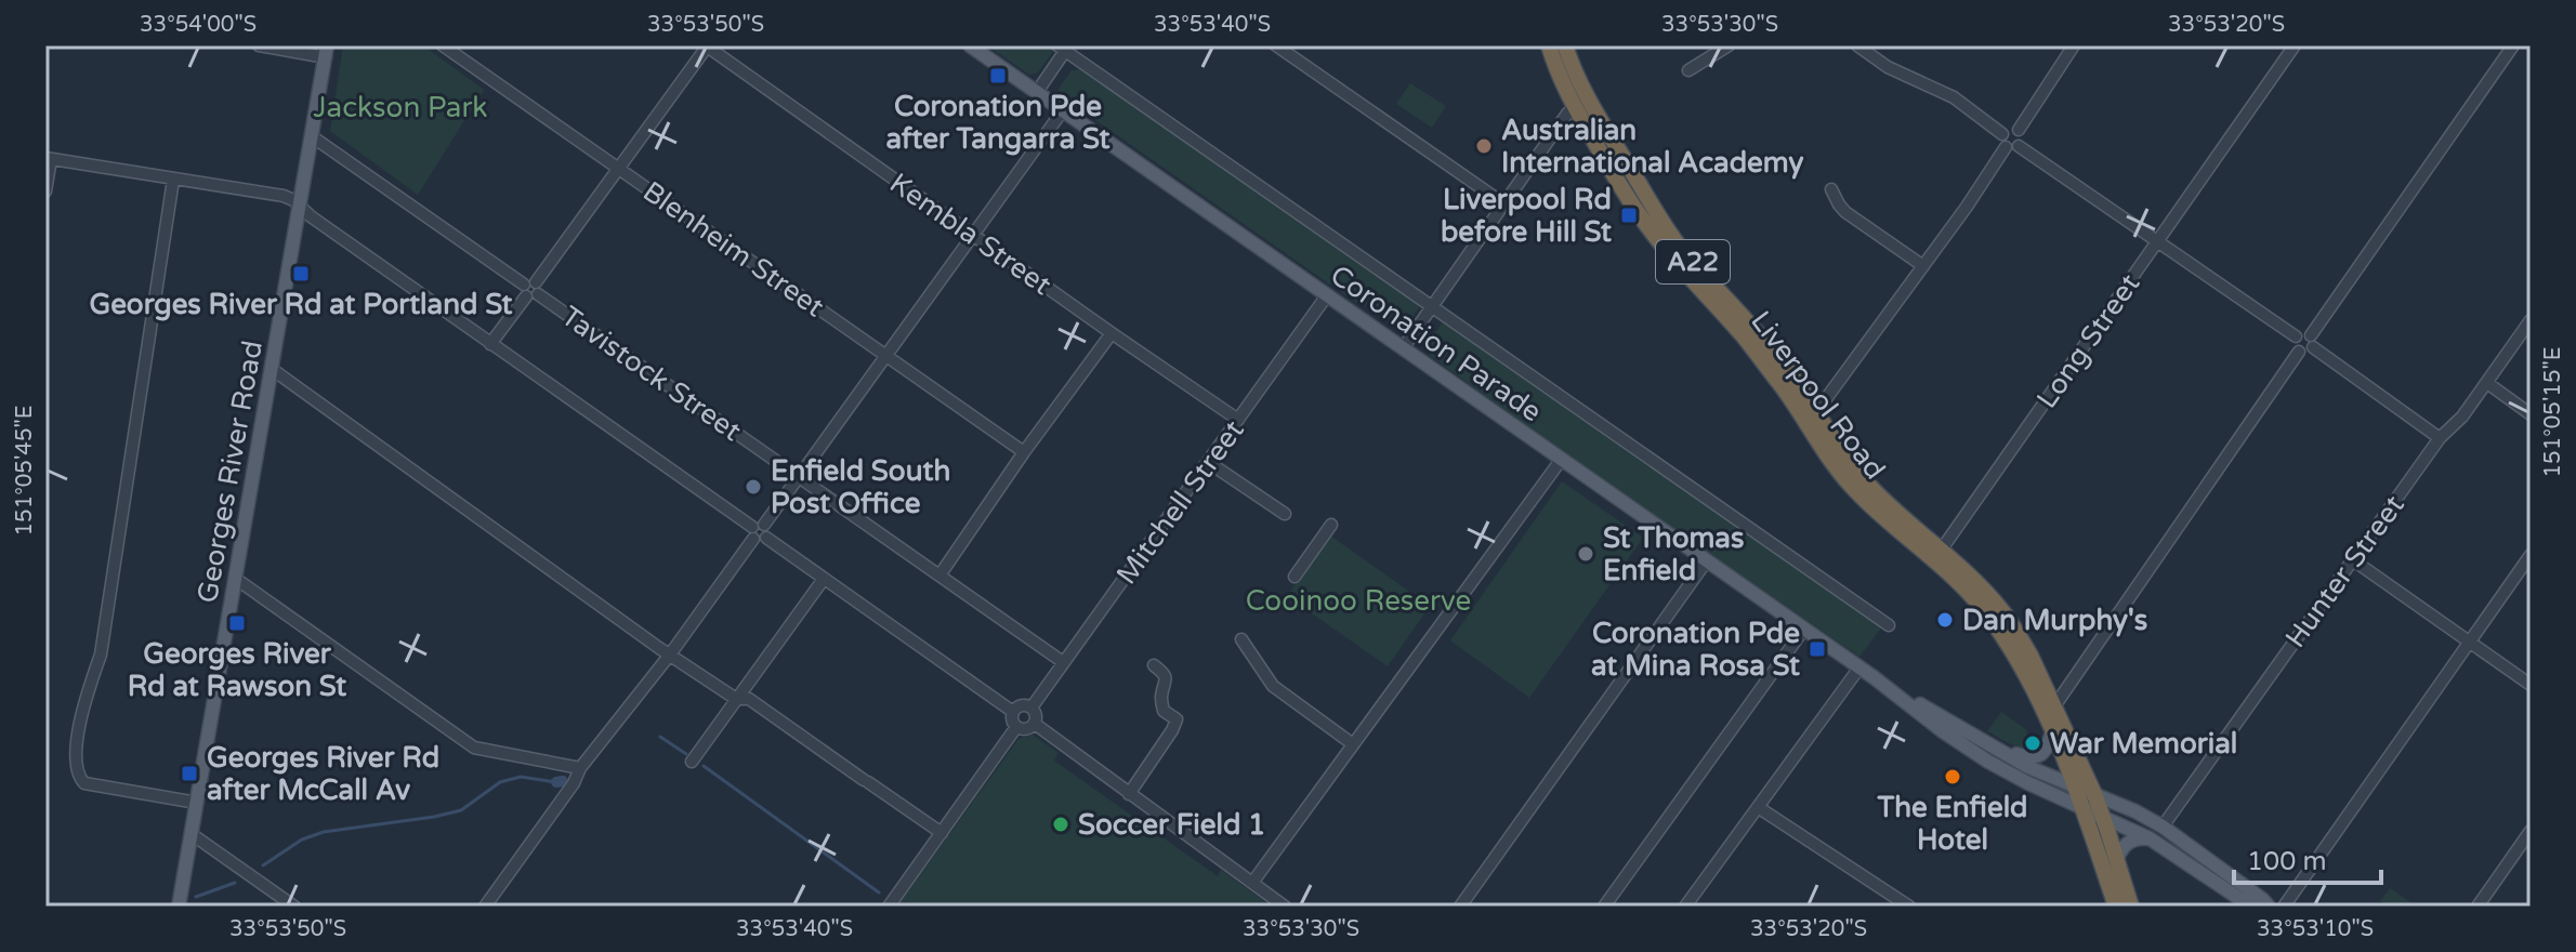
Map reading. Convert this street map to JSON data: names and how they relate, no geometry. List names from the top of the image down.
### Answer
{
  "streets": {
    "highway": ["A22", "Liverpool Road"],
    "main road": ["Coronation Parade", "Georges River Road"],
    "street": [
      "Kembla Street",
      "Blenheim Street",
      "Long Street",
      "Tavistock Street",
      "Mitchell Street",
      "Hunter Street"
    ]
  },
  "crossings": [
    ["Kembla Street", "Mitchell Street"],
    ["Long Street", "Liverpool Road"],
    ["Coronation Parade", "Liverpool Road"],
    ["Coronation Parade", "Mitchell Street"],
    ["Coronation Parade", "Hunter Street"],
    ["Tavistock Street", "Georges River Road"],
    ["Tavistock Street", "Mitchell Street"]
  ],
  "parks": ["Jackson Park", "Cooinoo Reserve"],
  "places": {
    "transit": [
      "Coronation Pde after Tangarra St",
      "Liverpool Rd before Hill St",
      "Georges River Rd at Portland St",
      "Georges River Rd at Rawson St",
      "Coronation Pde at Mina Rosa St",
      "Georges River Rd after McCall Av"
    ],
    "other": [
      "Australian International Academy",
      "Enfield South Post Office",
      "St Thomas Enfield",
      "Dan Murphy's",
      "War Memorial",
      "The Enfield Hotel",
      "Soccer Field 1"
    ]
  },
  "scale_bar": "100 m",
  "coordinates": [
    "33°54'00\"S",
    "33°53'50\"S",
    "33°53'40\"S",
    "33°53'30\"S",
    "33°53'20\"S",
    "151°05'15\"E",
    "151°05'45\"E",
    "33°53'10\"S"
  ]
}
